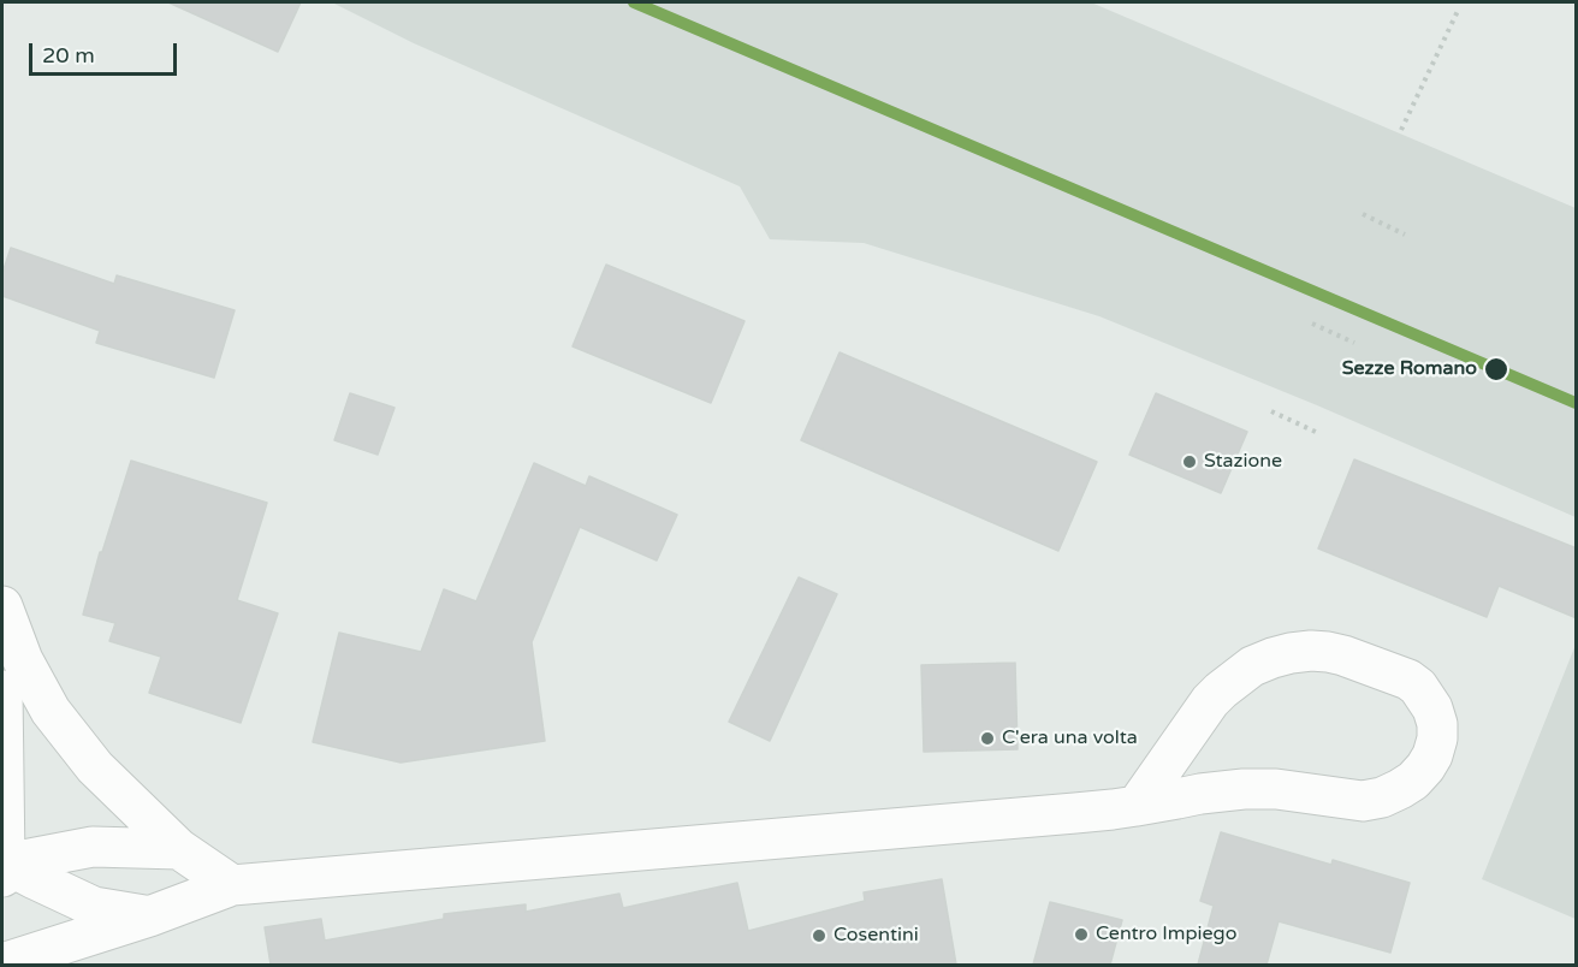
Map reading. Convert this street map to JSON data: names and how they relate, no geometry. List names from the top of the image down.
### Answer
{
  "places": [
    "Sezze Romano",
    "Stazione",
    "C'era una volta",
    "Centro Impiego",
    "Cosentini"
  ],
  "scale_bar": "20 m"
}
